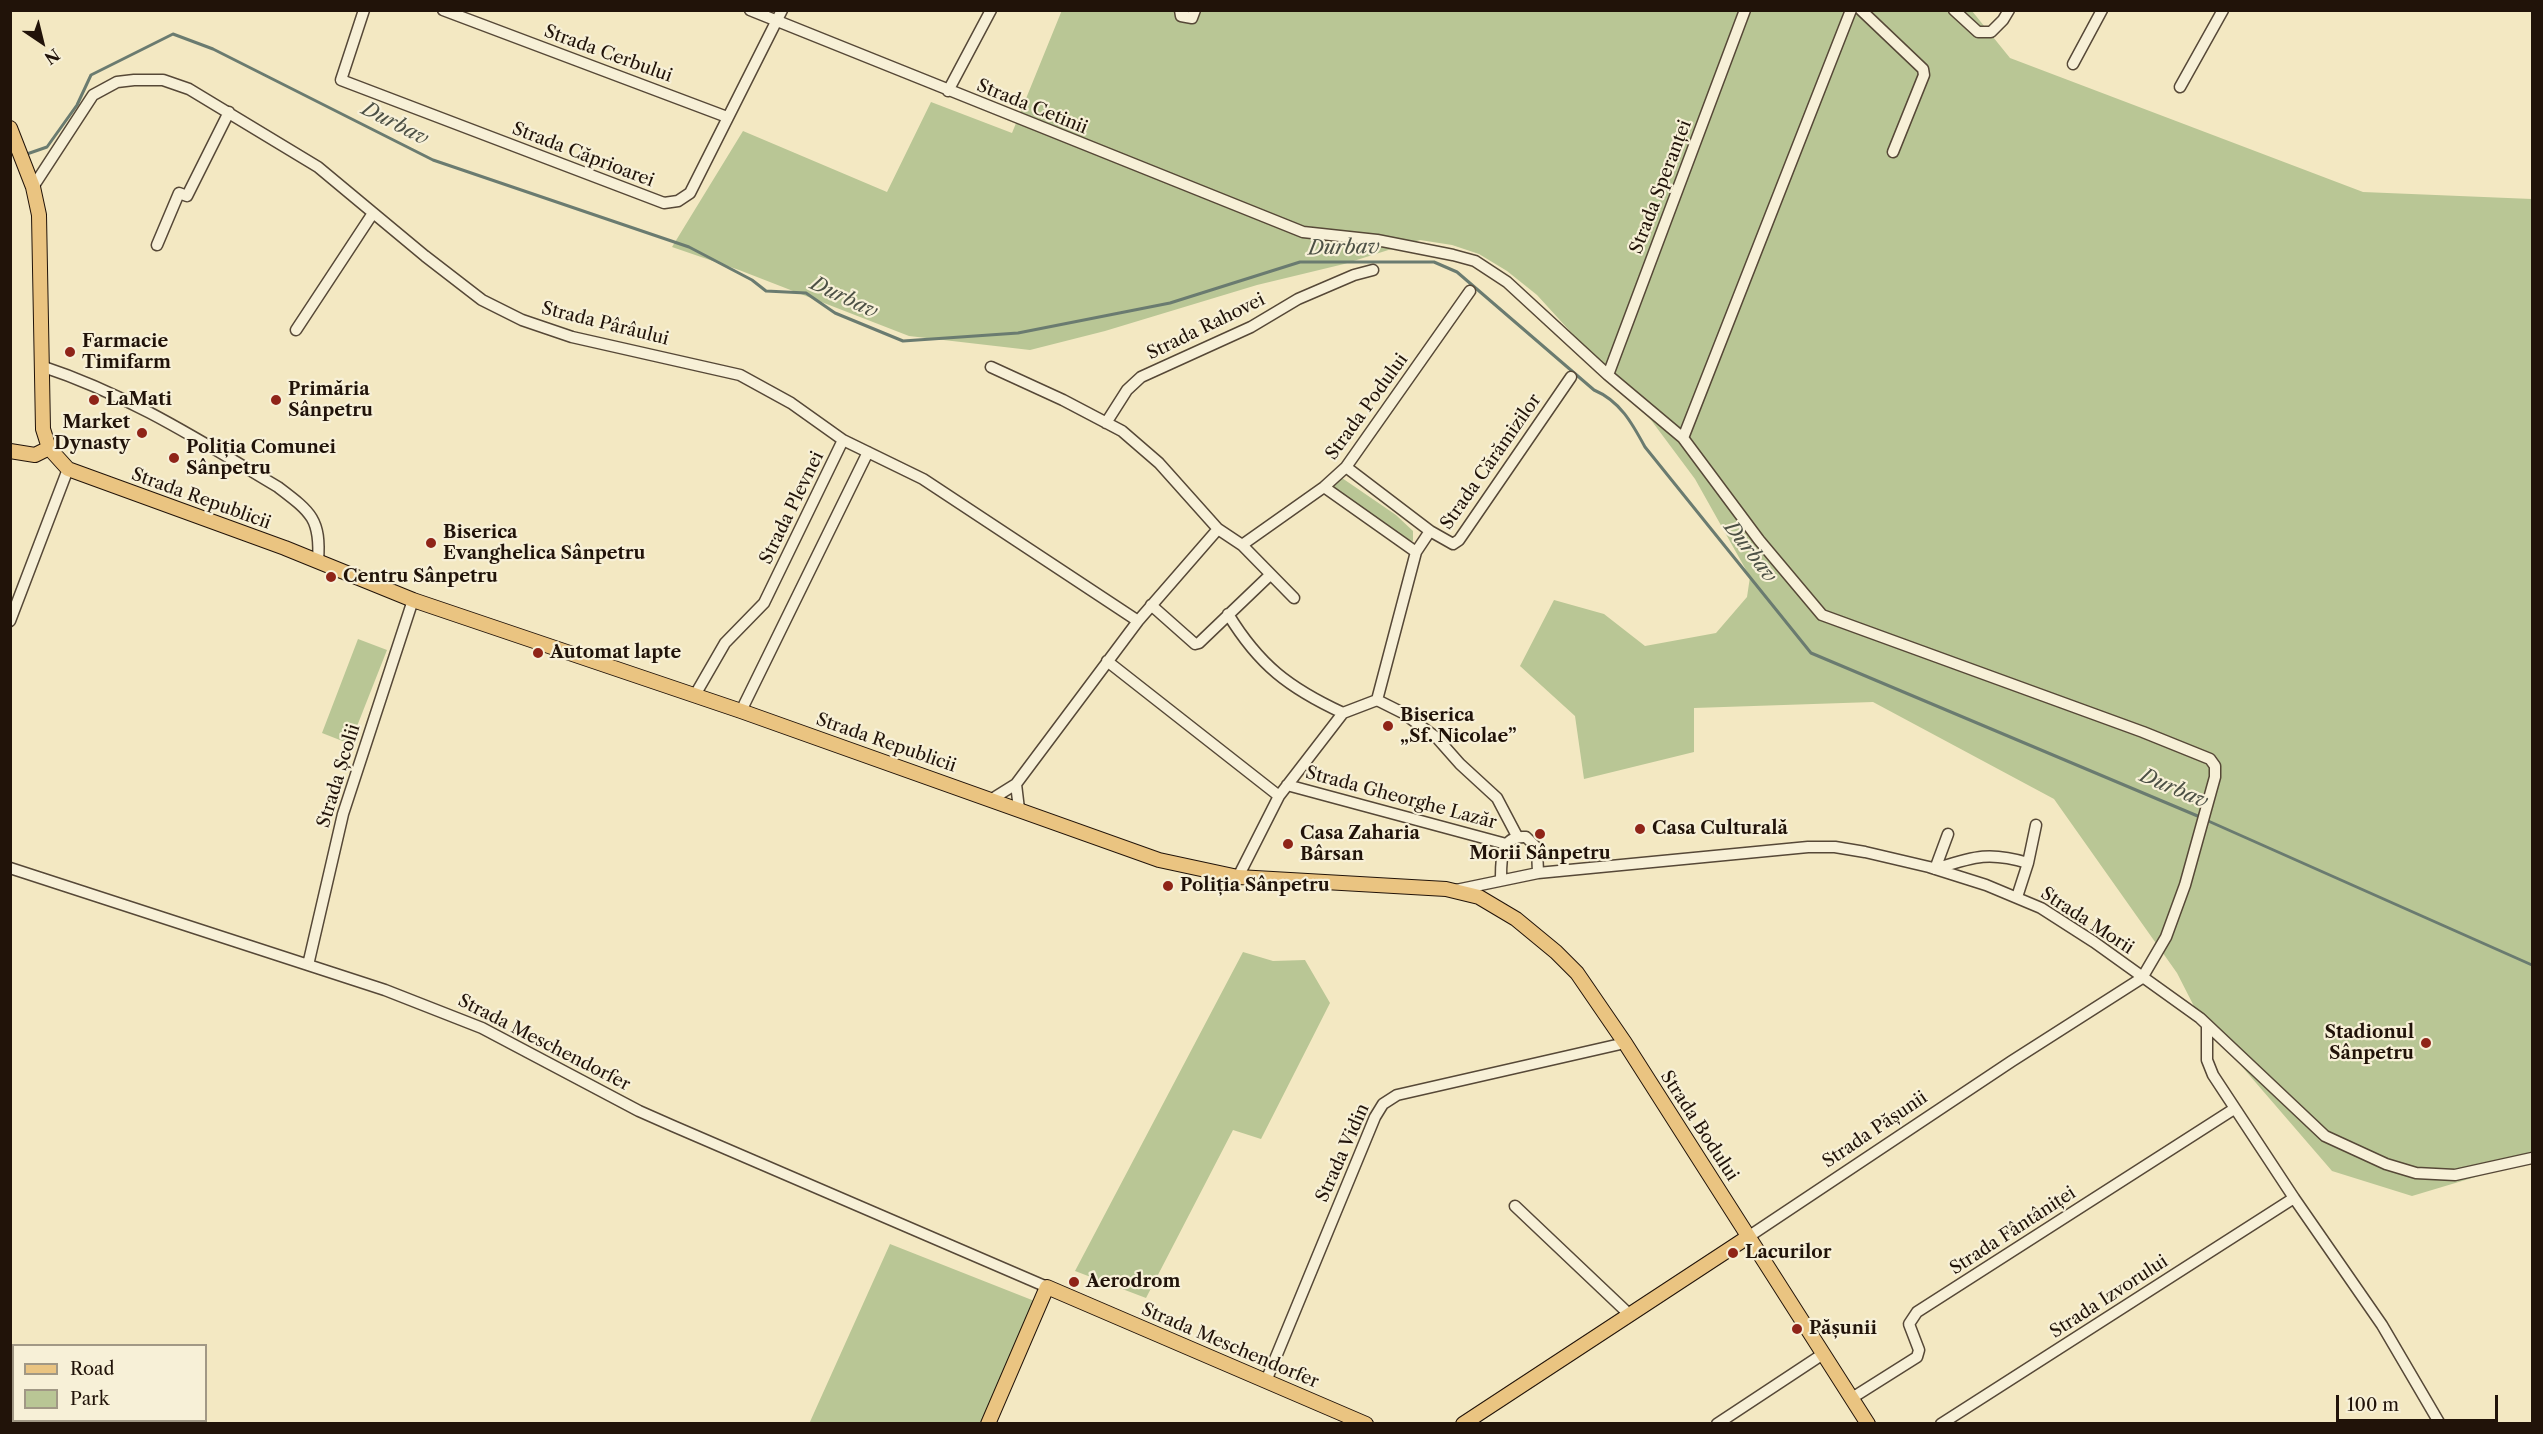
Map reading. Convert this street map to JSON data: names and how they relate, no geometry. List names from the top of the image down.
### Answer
{
  "streets": {
    "main road": [
      "Strada Republicii",
      "Strada Meschendorfer",
      "Strada Bodului",
      "Strada Pășunii"
    ],
    "street": [
      "Strada Cerbului",
      "Strada Cetinii",
      "Strada Căprioarei",
      "Strada Speranței",
      "Strada Pârâului",
      "Strada Rahovei",
      "Strada Podului",
      "Strada Cărămizilor",
      "Strada Plevnei",
      "Strada Școlii",
      "Strada Gheorghe Lazăr",
      "Strada Morii",
      "Strada Vidin",
      "Strada Fântâniței",
      "Strada Izvorului"
    ]
  },
  "crossings": [
    ["Strada Cerbului", "Strada Căprioarei"],
    ["Strada Cetinii", "Strada Căprioarei"],
    ["Strada Cetinii", "Strada Speranței"],
    ["Strada Cetinii", "Strada Morii"],
    ["Strada Cetinii", "Strada Pășunii"],
    ["Strada Pârâului", "Strada Plevnei"],
    ["Strada Republicii", "Strada Plevnei"],
    ["Strada Republicii", "Strada Școlii"],
    ["Strada Republicii", "Strada Morii"],
    ["Strada Republicii", "Strada Bodului"],
    ["Strada Școlii", "Strada Meschendorfer"],
    ["Strada Morii", "Strada Bodului"],
    ["Strada Morii", "Strada Pășunii"],
    ["Strada Meschendorfer", "Strada Vidin"],
    ["Strada Bodului", "Strada Pășunii"],
    ["Strada Bodului", "Strada Vidin"],
    ["Strada Bodului", "Strada Fântâniței"]
  ],
  "water": ["Durbav"],
  "places": [
    "Farmacie Timifarm",
    "LaMati",
    "Primăria Sânpetru",
    "Market Dynasty",
    "Poliția Comunei Sânpetru",
    "Biserica Evanghelica Sânpetru",
    "Centru Sânpetru",
    "Automat lapte",
    "Biserica „Sf. Nicolae”",
    "Casa Culturală",
    "Morii Sânpetru",
    "Casa Zaharia Bârsan",
    "Poliția Sânpetru",
    "Stadionul Sânpetru",
    "Lacurilor",
    "Aerodrom",
    "Pășunii"
  ],
  "legend": ["Road", "Park"],
  "scale_bar": "100 m",
  "north": "bottom right"
}
